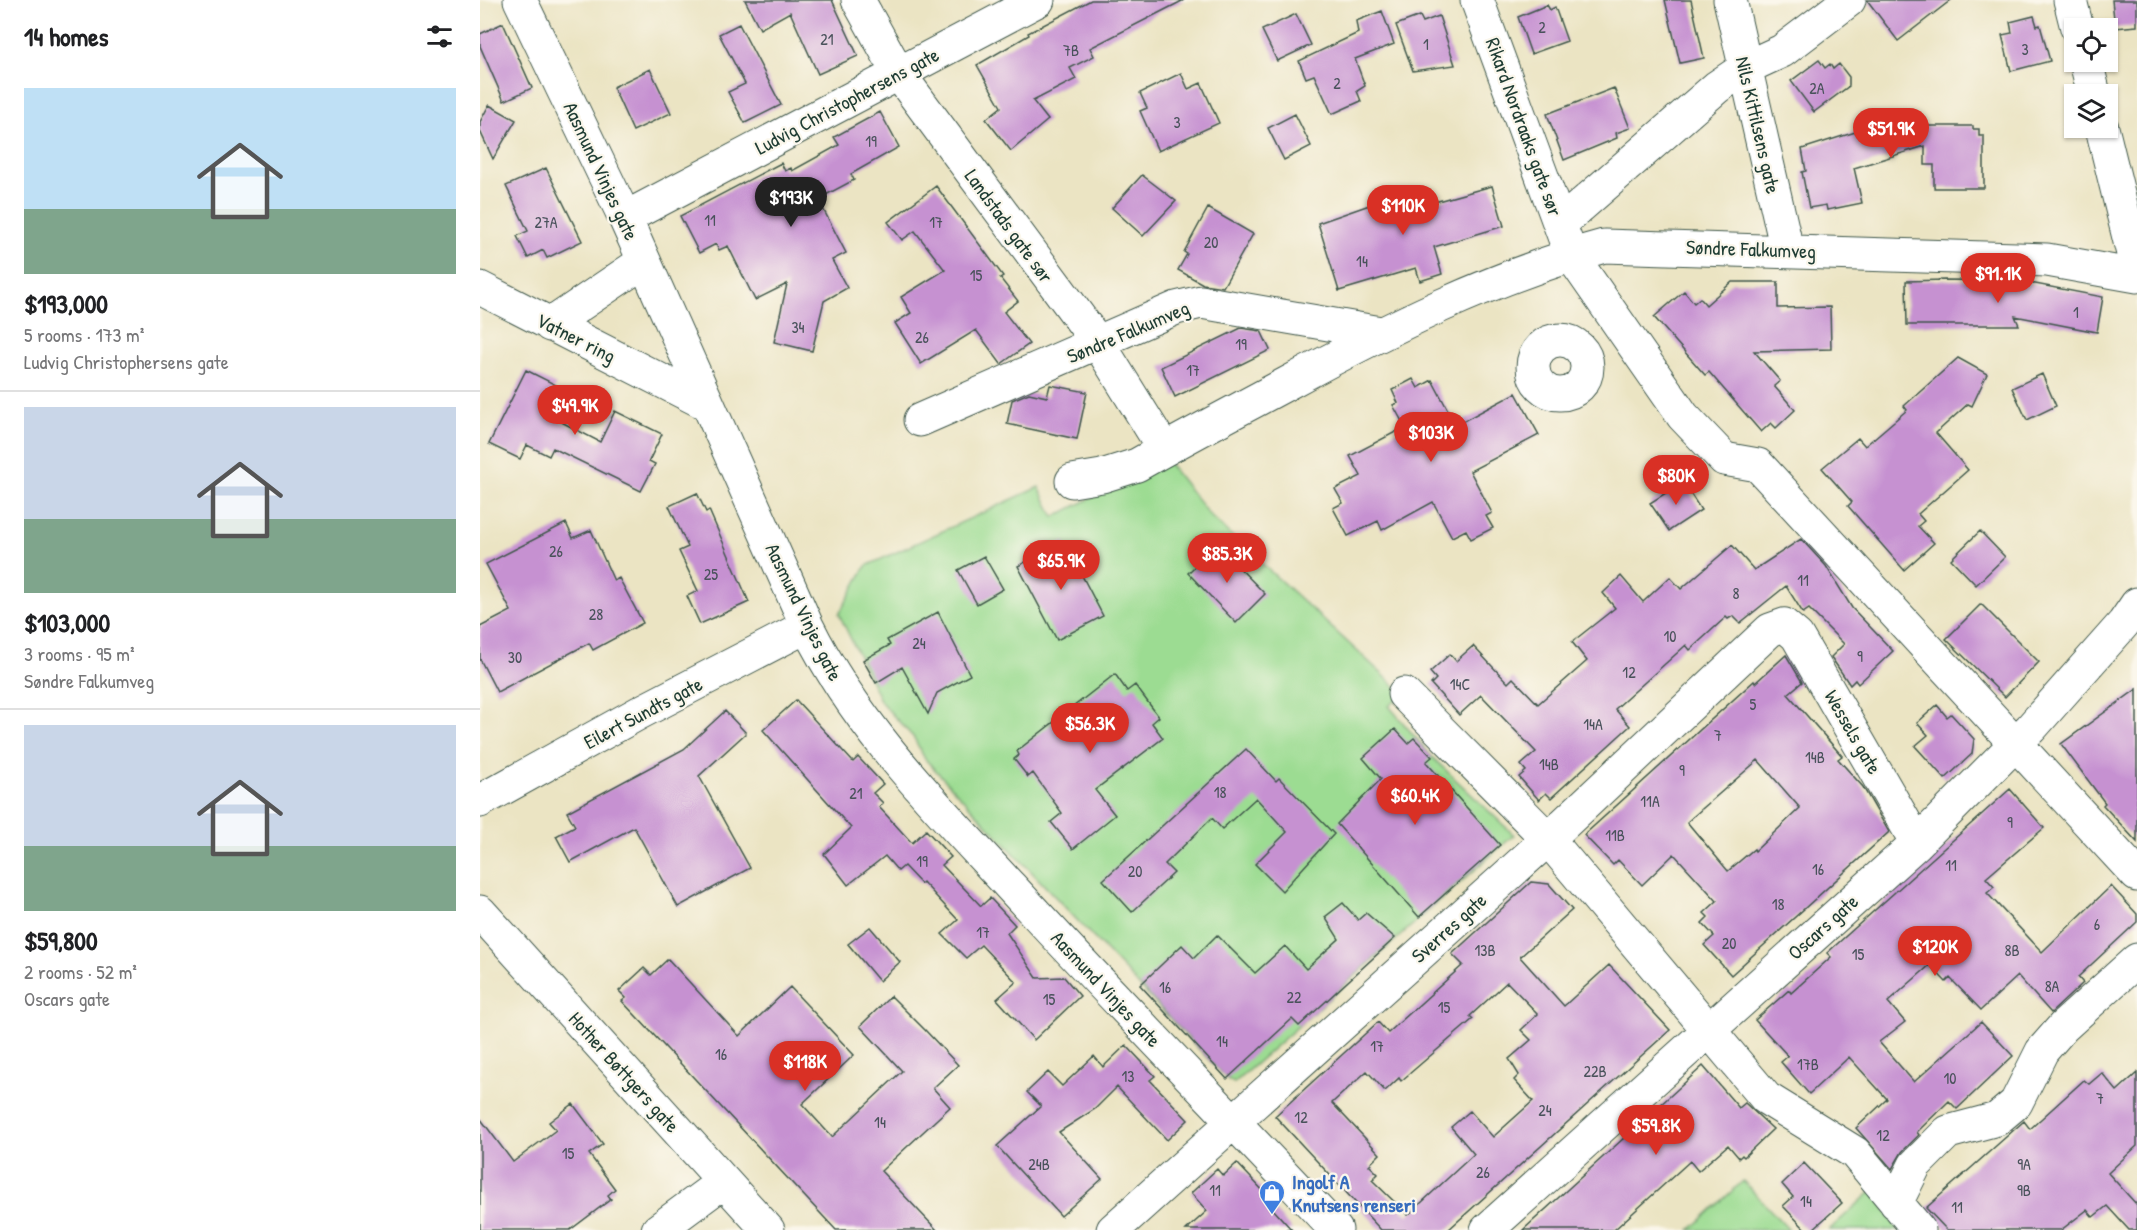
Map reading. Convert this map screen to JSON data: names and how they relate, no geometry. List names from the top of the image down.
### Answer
{
  "streets": {
    "street": [
      "Ludvig Christophersens gate",
      "Nils Kittilsens gate",
      "Rikard Nordraaks gate sør",
      "Aasmund Vinjes gate",
      "Landstads gate sør",
      "Søndre Falkumveg",
      "Vatner ring",
      "Eilert Sundts gate",
      "Wessels gate",
      "Oscars gate",
      "Sverres gate",
      "Hother Bøttgers gate"
    ]
  },
  "crossings": [
    ["Ludvig Christophersens gate", "Aasmund Vinjes gate"],
    ["Ludvig Christophersens gate", "Landstads gate sør"],
    ["Nils Kittilsens gate", "Søndre Falkumveg"],
    ["Rikard Nordraaks gate sør", "Søndre Falkumveg"],
    ["Rikard Nordraaks gate sør", "Oscars gate"],
    ["Aasmund Vinjes gate", "Vatner ring"],
    ["Aasmund Vinjes gate", "Eilert Sundts gate"],
    ["Aasmund Vinjes gate", "Sverres gate"],
    ["Landstads gate sør", "Søndre Falkumveg"],
    ["Wessels gate", "Oscars gate"],
    ["Wessels gate", "Sverres gate"]
  ],
  "places": {
    "shop": ["Ingolf A Knutsens renseri"]
  },
  "house_numbers": [
    "2",
    "21",
    "1",
    "3",
    "7B",
    "2",
    "2A",
    "3",
    "19",
    "11",
    "27A",
    "17",
    "20",
    "14",
    "15",
    "1",
    "34",
    "26",
    "19",
    "17",
    "26",
    "25",
    "11",
    "8",
    "28",
    "10",
    "24",
    "9",
    "30",
    "12",
    "14C",
    "5",
    "14A",
    "7",
    "14B",
    "14B",
    "9",
    "18",
    "21",
    "11A",
    "9",
    "11B",
    "19",
    "11",
    "16",
    "20",
    "18",
    "6",
    "17",
    "20",
    "13B",
    "8B",
    "15",
    "8A",
    "16",
    "22",
    "15",
    "15",
    "14",
    "17",
    "16",
    "17B",
    "22B",
    "13",
    "10",
    "7",
    "24",
    "12",
    "14",
    "12",
    "15",
    "24B",
    "9A",
    "26",
    "11",
    "9B",
    "14",
    "11"
  ],
  "page": {
    "heading": "14 homes",
    "list": [
      {
        "name": "$193,000",
        "note": "5 rooms · 173 m² · Ludvig Christophersens gate"
      },
      {
        "name": "$103,000",
        "note": "3 rooms · 95 m² · Søndre Falkumveg"
      },
      {
        "name": "$59,800",
        "note": "2 rooms · 52 m² · Oscars gate"
      }
    ],
    "price": [
      "$51.9K",
      "$193K",
      "$110K",
      "$91.1K",
      "$49.9K",
      "$103K",
      "$80K",
      "$85.3K",
      "$65.9K",
      "$56.3K",
      "$60.4K",
      "$120K",
      "$118K",
      "$59.8K"
    ]
  }
}
